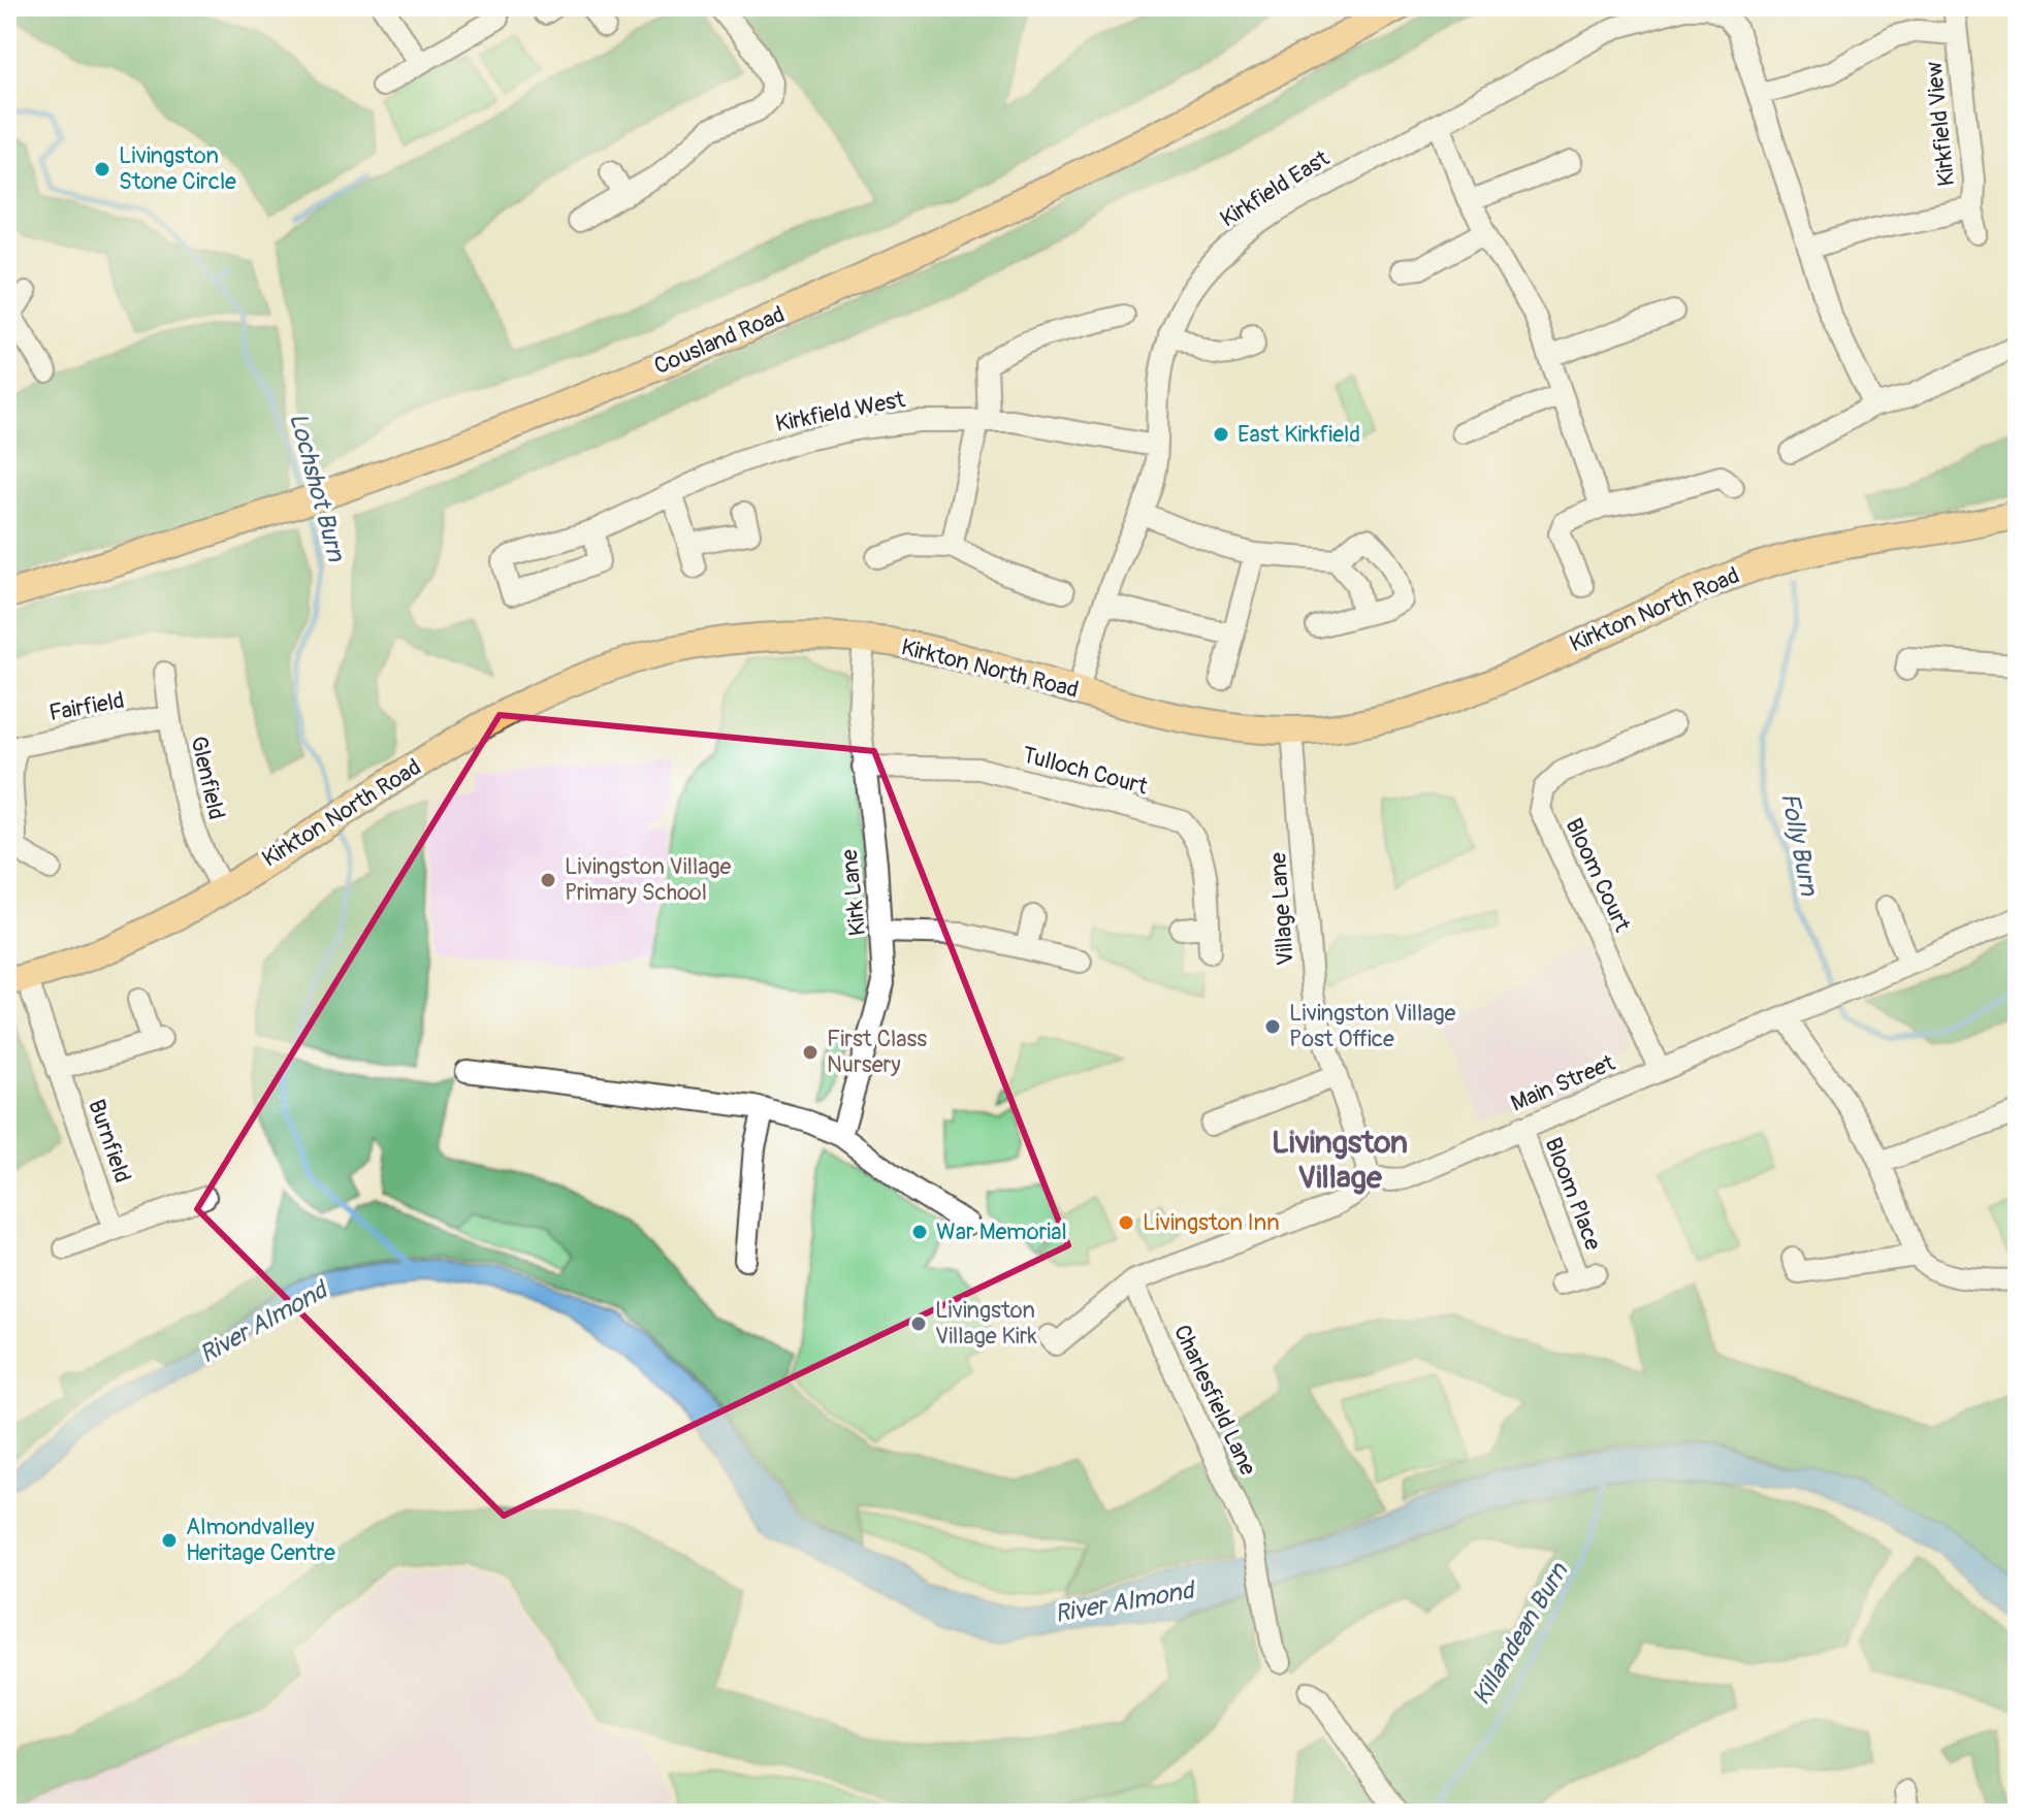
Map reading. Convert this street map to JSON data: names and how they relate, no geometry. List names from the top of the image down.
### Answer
{
  "streets": {
    "main road": ["Cousland Road", "Kirkton North Road"],
    "street": [
      "Kirkfield View",
      "Kirkfield East",
      "Kirkfield West",
      "Fairfield",
      "Tulloch Court",
      "Glenfield",
      "Bloom Court",
      "Kirk Lane",
      "Village Lane",
      "Main Street",
      "Burnfield",
      "Bloom Place",
      "Charlesfield Lane"
    ]
  },
  "crossings": [
    ["Kirkfield East", "Kirkfield West"],
    ["Kirkfield East", "Kirkton North Road"],
    ["Kirkton North Road", "Glenfield"],
    ["Kirkton North Road", "Kirk Lane"],
    ["Kirkton North Road", "Village Lane"],
    ["Kirkton North Road", "Burnfield"],
    ["Fairfield", "Glenfield"],
    ["Tulloch Court", "Kirk Lane"],
    ["Bloom Court", "Main Street"],
    ["Village Lane", "Main Street"],
    ["Main Street", "Bloom Place"]
  ],
  "districts": ["Livingston Village"],
  "water": [
    "Lochshot Burn",
    "Folly Burn",
    "River Almond",
    "Killandean Burn"
  ],
  "places": [
    "Livingston Stone Circle",
    "East Kirkfield",
    "Livingston Village Primary School",
    "Livingston Village Post Office",
    "First Class Nursery",
    "Livingston Inn",
    "War Memorial",
    "Livingston Village Kirk",
    "Almondvalley Heritage Centre"
  ]
}
